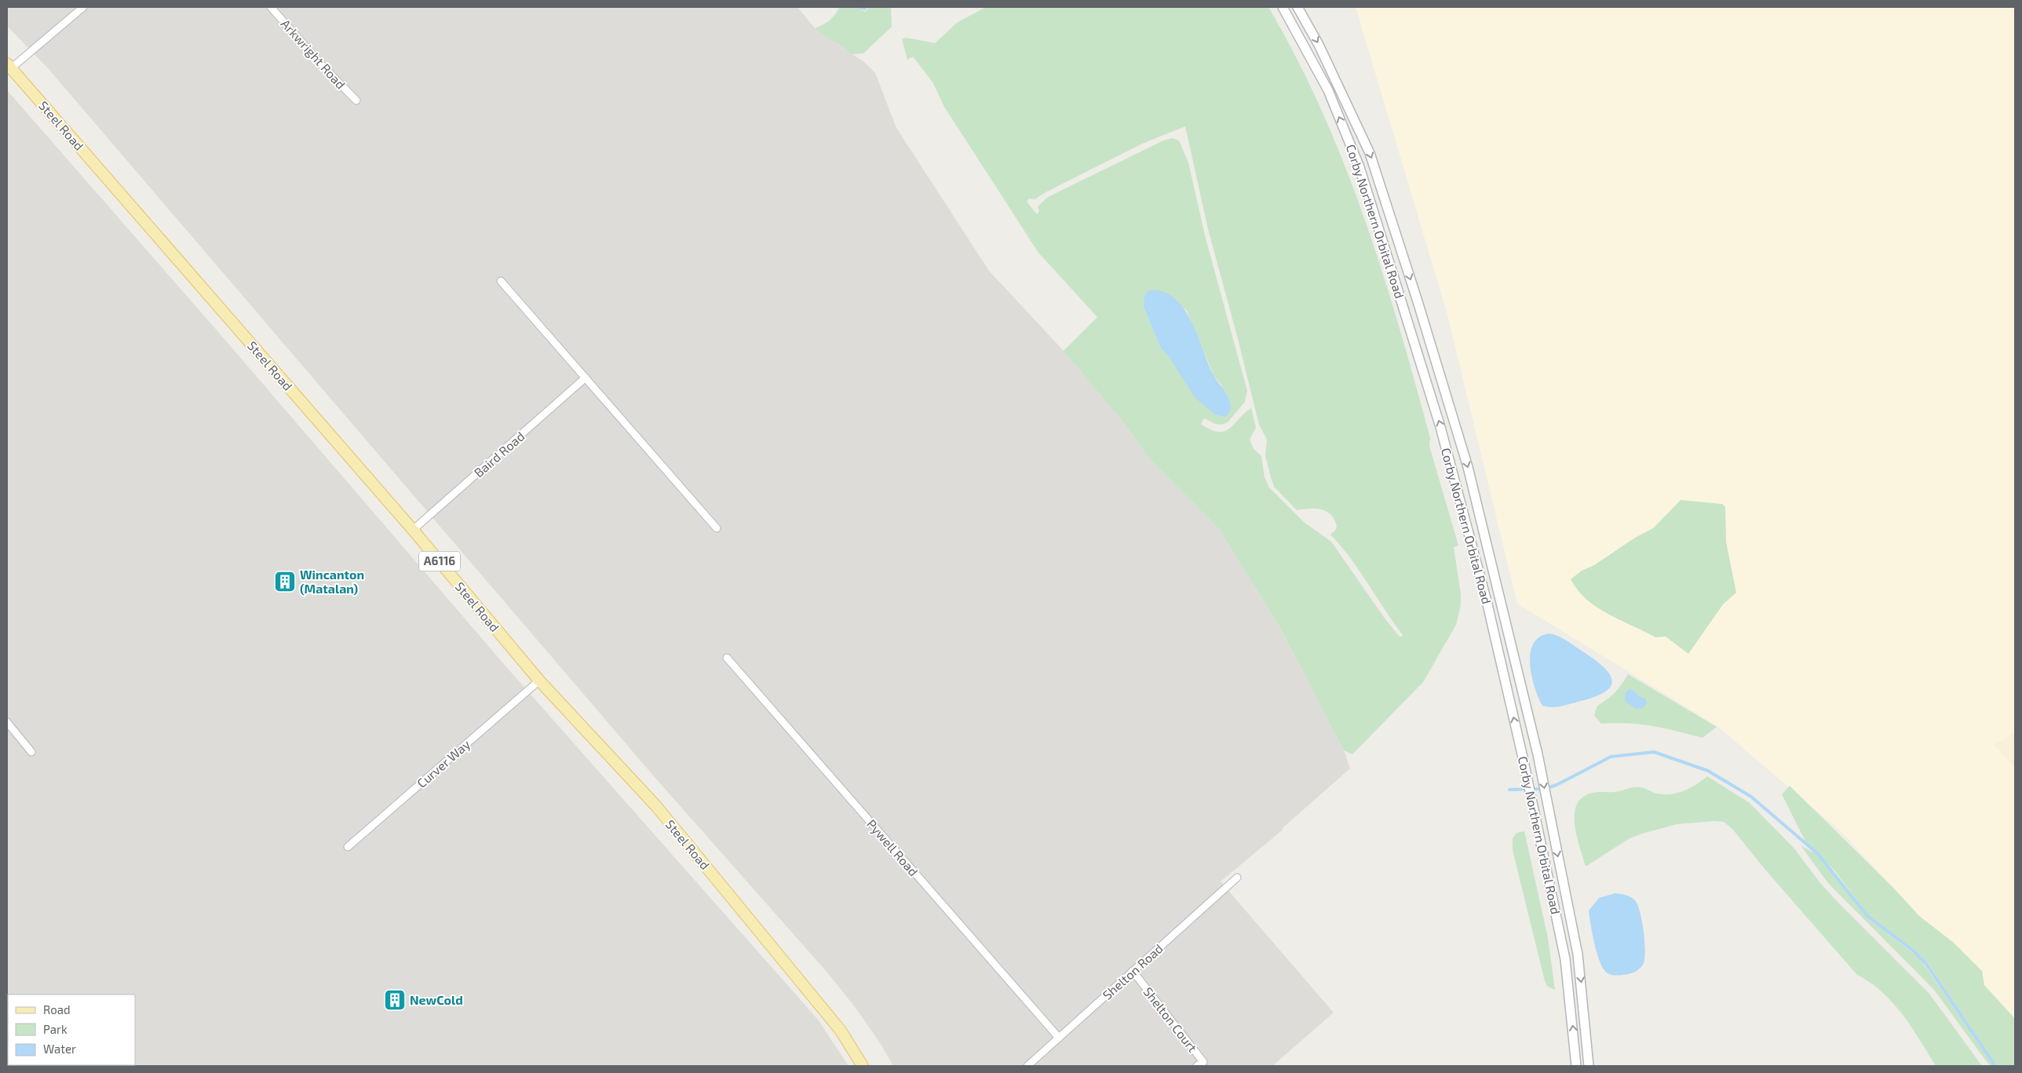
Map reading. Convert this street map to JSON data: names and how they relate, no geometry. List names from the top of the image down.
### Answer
{
  "streets": {
    "main road": ["Steel Road", "A6116"],
    "street": [
      "Arkwright Road",
      "Corby Northern Orbital Road",
      "Baird Road",
      "Curver Way",
      "Pywell Road",
      "Shelton Road",
      "Shelton Court"
    ]
  },
  "crossings": [
    ["Steel Road", "Baird Road"],
    ["Steel Road", "Curver Way"],
    ["Pywell Road", "Shelton Road"],
    ["Shelton Road", "Shelton Court"]
  ],
  "places": {
    "building": ["Wincanton (Matalan)", "NewCold"]
  },
  "legend": ["Road", "Park", "Water"]
}
